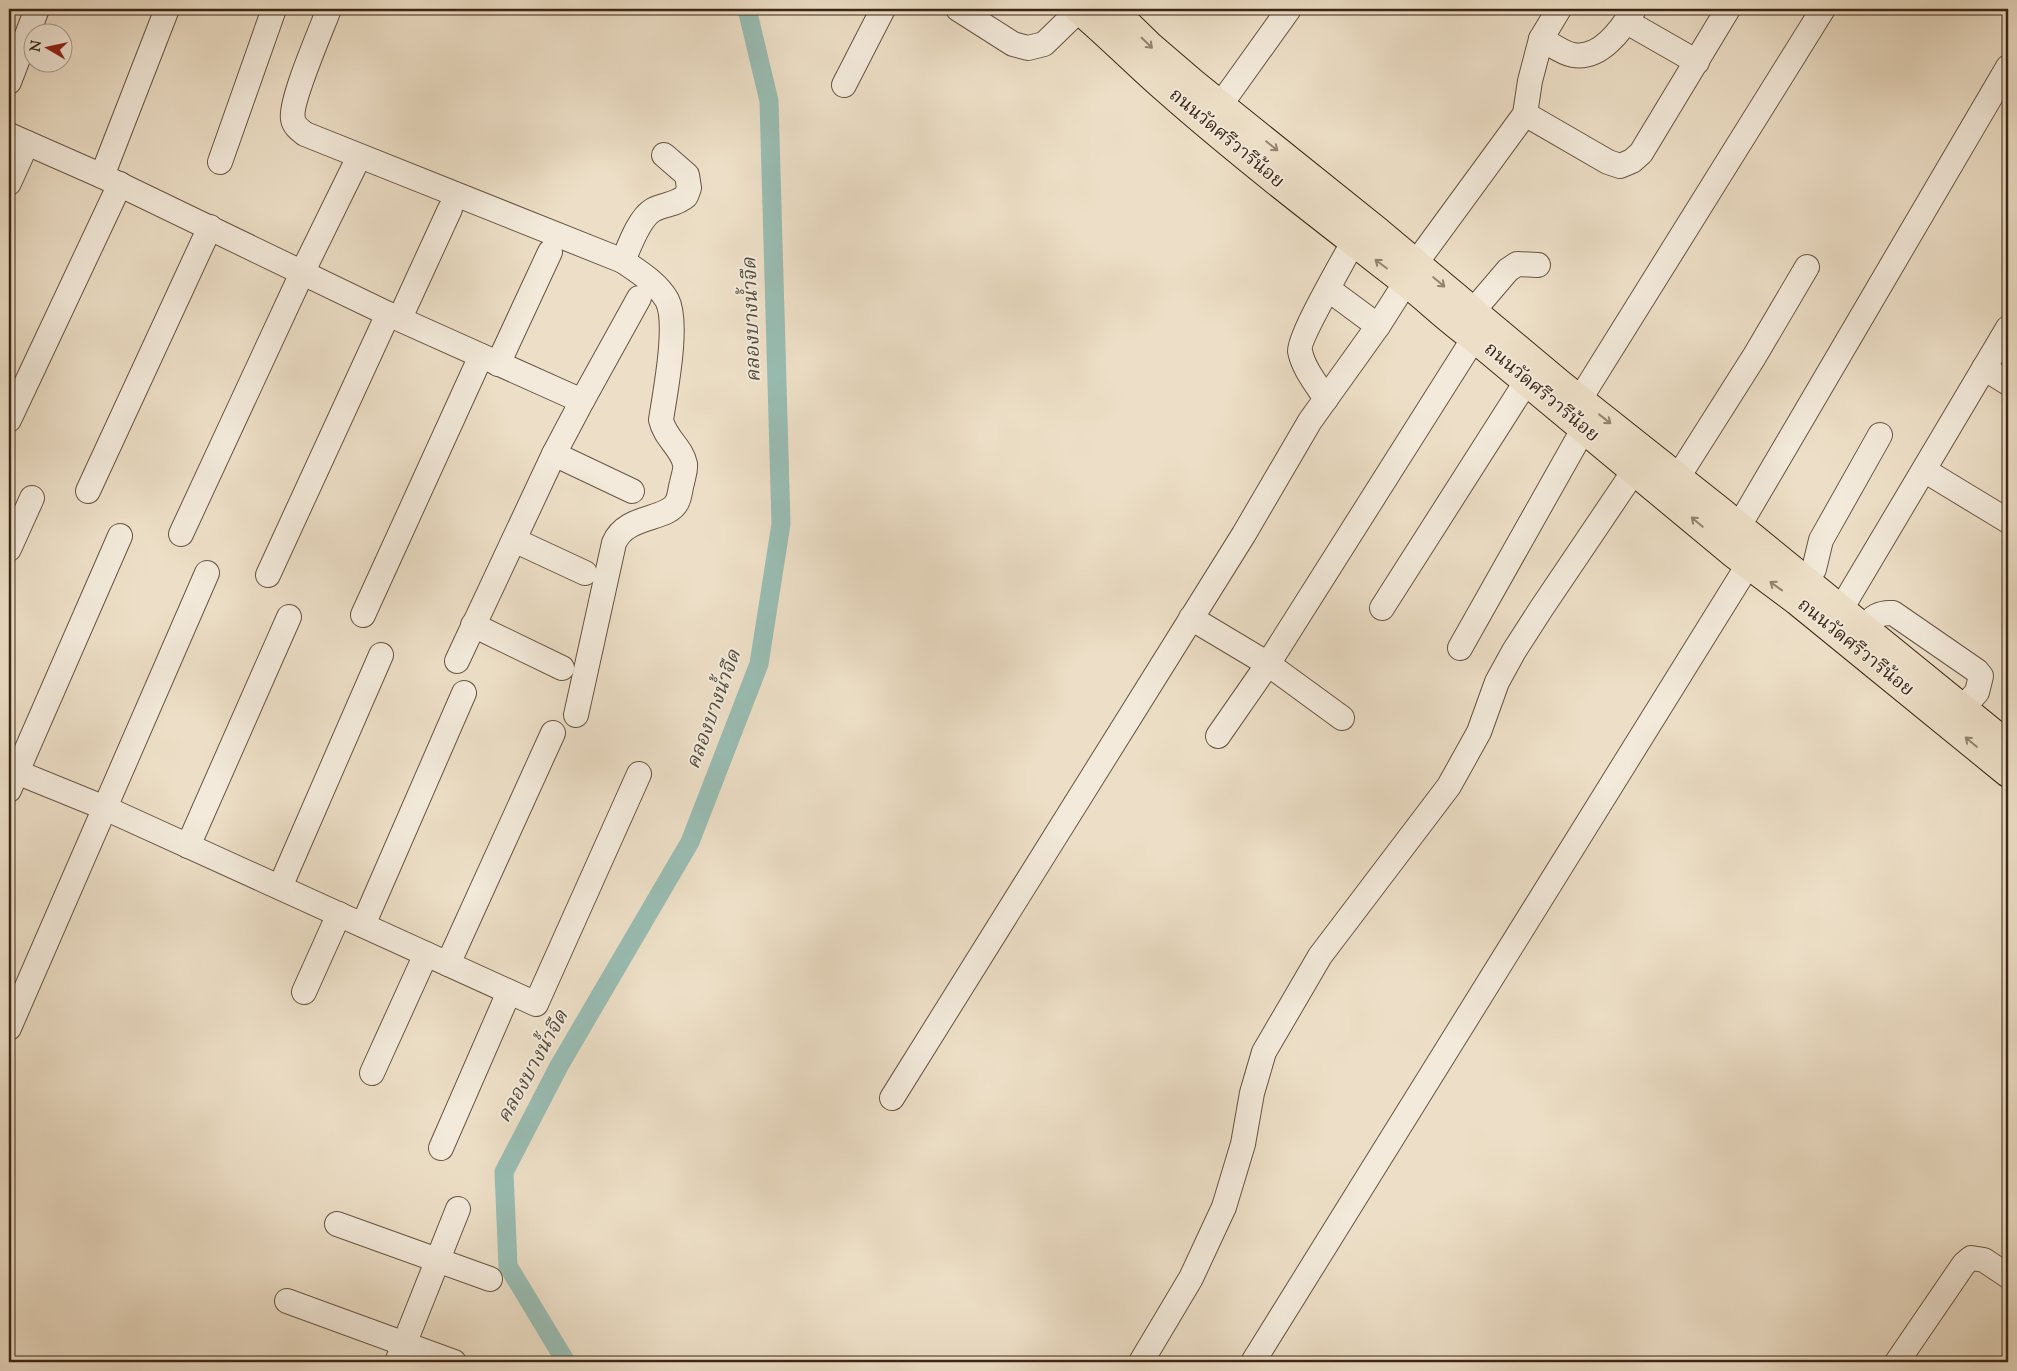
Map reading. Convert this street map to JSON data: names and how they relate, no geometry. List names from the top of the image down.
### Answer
{
  "streets": {
    "main road": ["ถนนวัดศรีวารีน้อย"]
  },
  "water": ["คลองบางน้ำจืด"],
  "north": "left"
}
